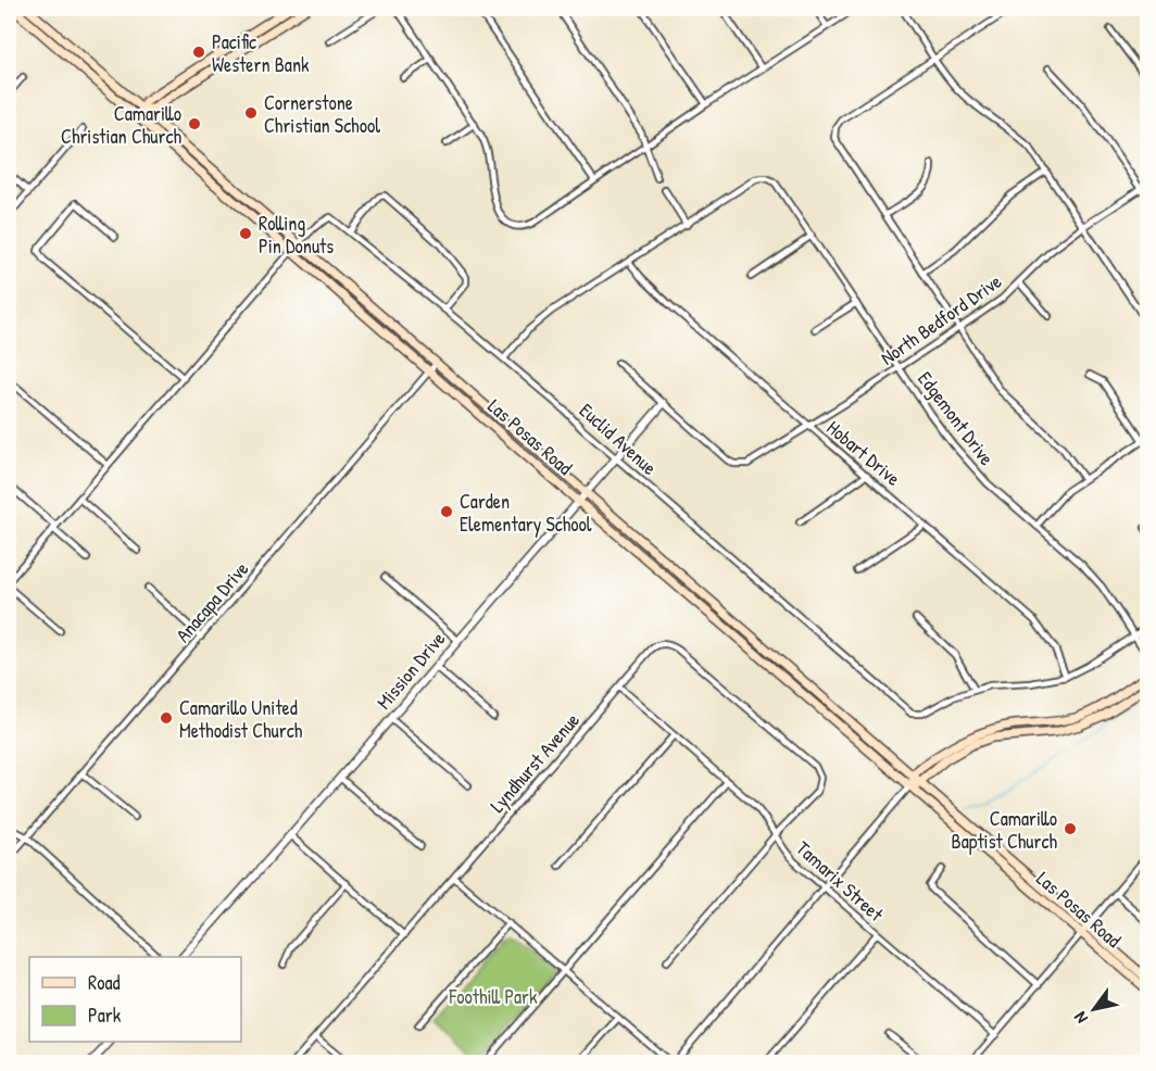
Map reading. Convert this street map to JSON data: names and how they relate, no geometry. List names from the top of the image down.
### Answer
{
  "streets": {
    "main road": ["Las Posas Road"],
    "street": [
      "North Bedford Drive",
      "Edgemont Drive",
      "Euclid Avenue",
      "Hobart Drive",
      "Anacapa Drive",
      "Mission Drive",
      "Lyndhurst Avenue",
      "Tamarix Street"
    ]
  },
  "crossings": [
    ["North Bedford Drive", "Edgemont Drive"],
    ["North Bedford Drive", "Hobart Drive"],
    ["North Bedford Drive", "Mission Drive"],
    ["Las Posas Road", "Euclid Avenue"],
    ["Las Posas Road", "Anacapa Drive"],
    ["Las Posas Road", "Mission Drive"],
    ["Euclid Avenue", "Mission Drive"],
    ["Lyndhurst Avenue", "Tamarix Street"]
  ],
  "parks": ["Foothill Park"],
  "places": [
    "Pacific Western Bank",
    "Cornerstone Christian School",
    "Camarillo Christian Church",
    "Rolling Pin Donuts",
    "Carden Elementary School",
    "Camarillo United Methodist Church",
    "Camarillo Baptist Church"
  ],
  "legend": ["Road", "Park"],
  "north": "bottom left"
}
